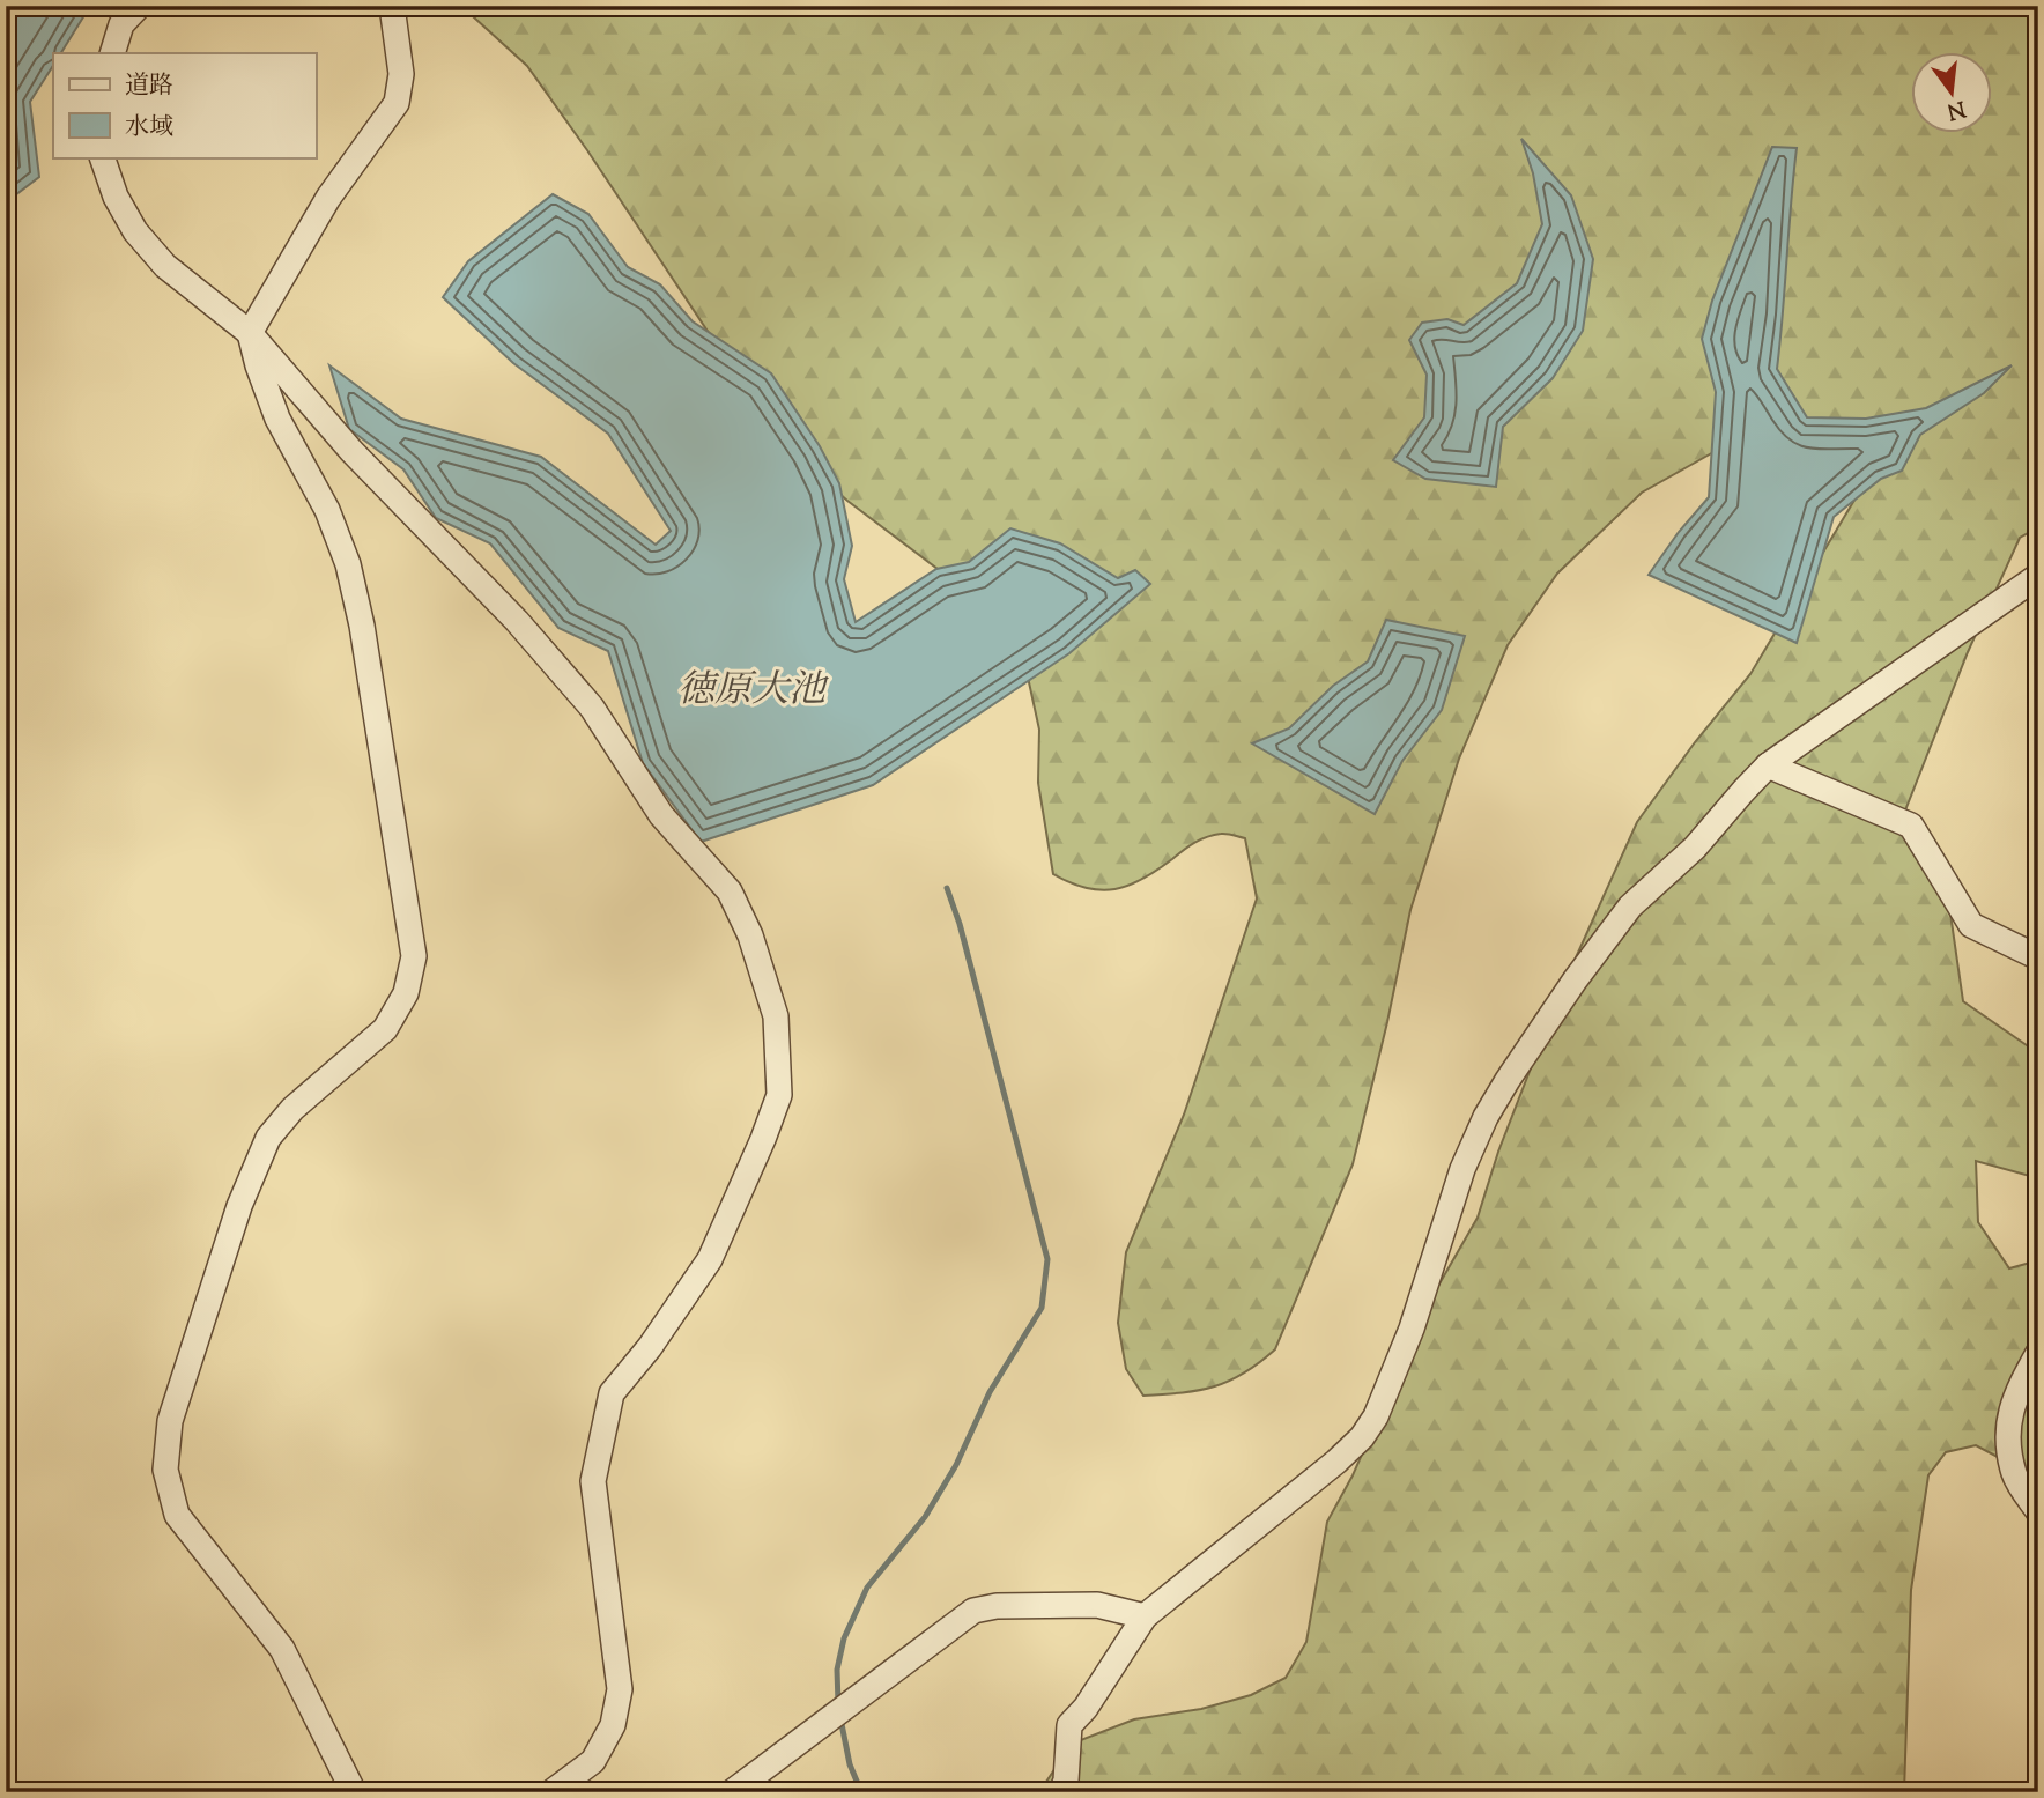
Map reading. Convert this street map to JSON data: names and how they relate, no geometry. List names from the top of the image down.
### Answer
{
  "water": ["徳原大池"],
  "legend": ["道路", "水域"],
  "north": "bottom"
}
